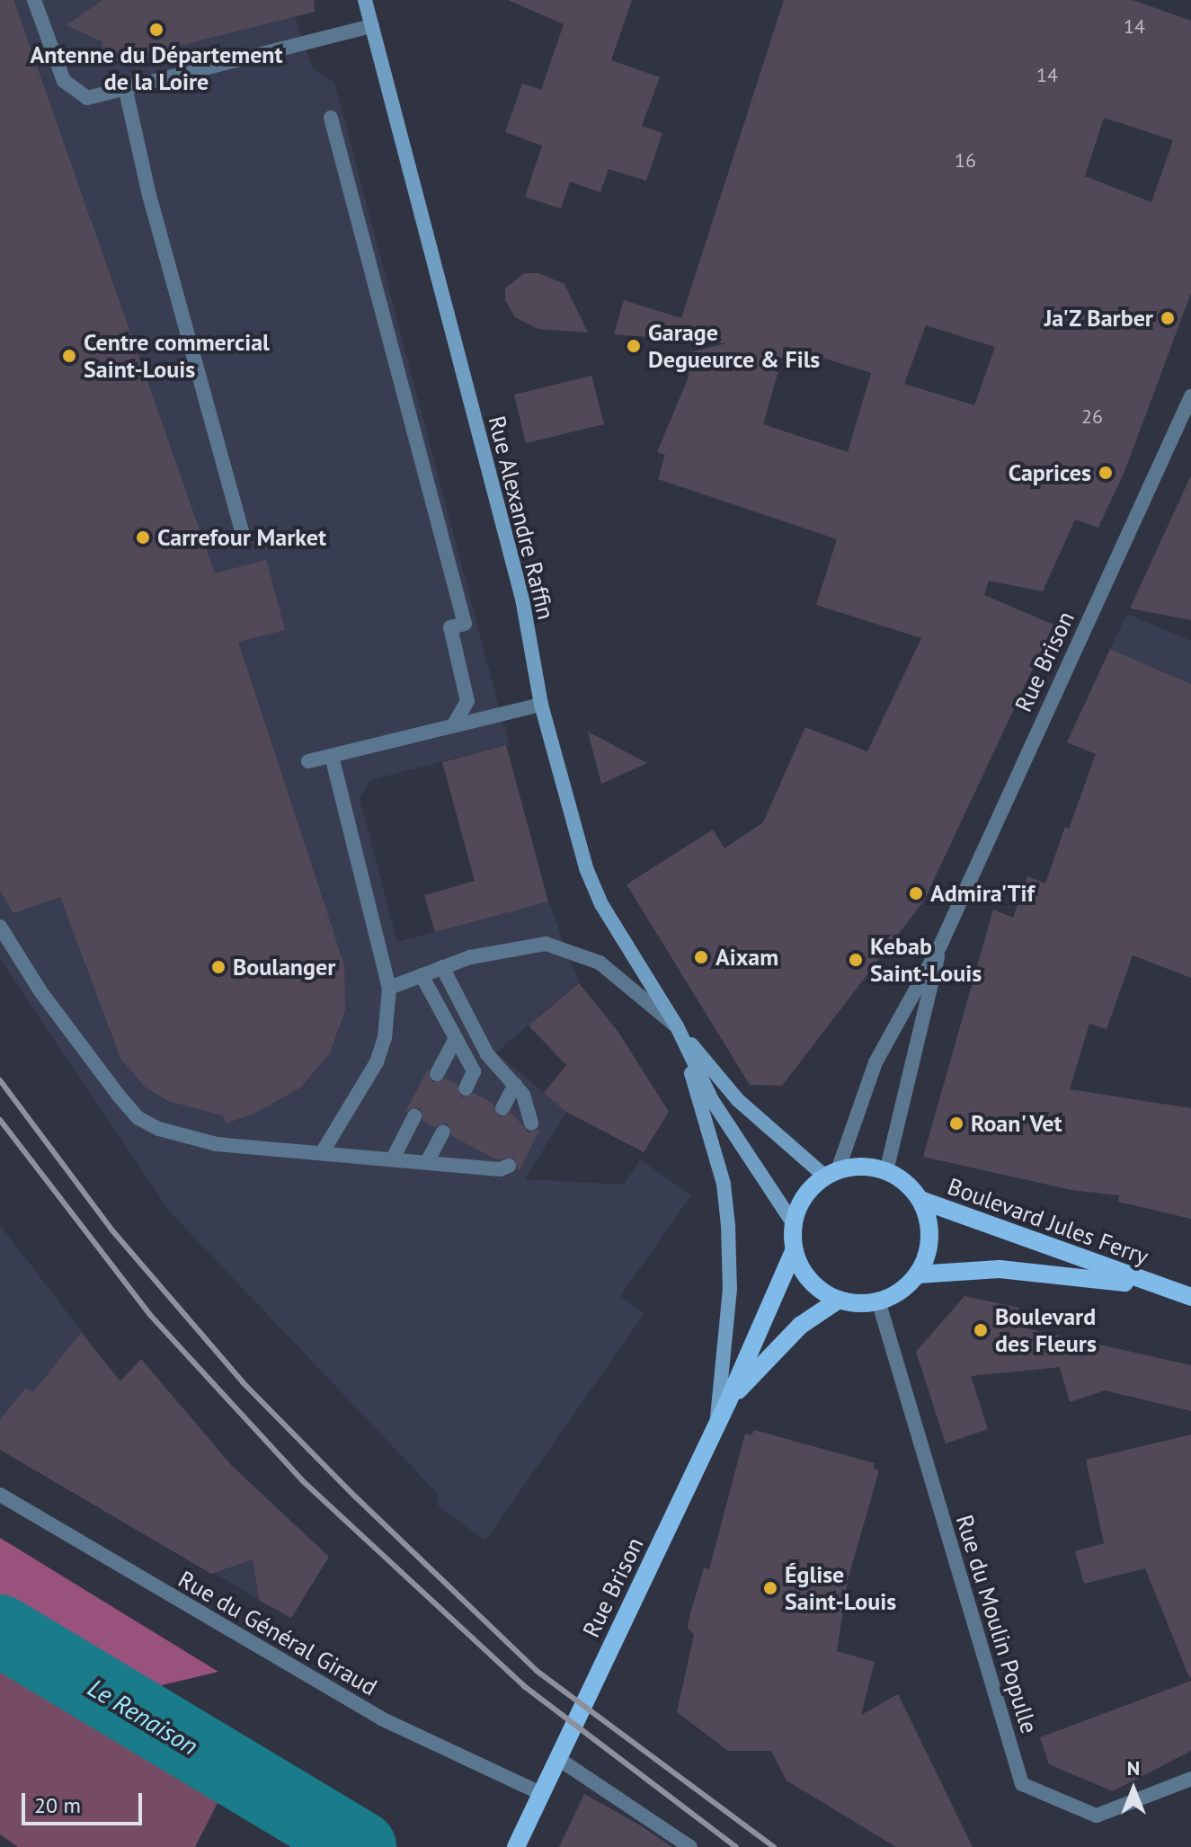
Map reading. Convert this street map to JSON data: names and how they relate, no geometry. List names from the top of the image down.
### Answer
{
  "streets": {
    "main road": ["Rue Alexandre Raffin", "Rue Brison", "Boulevard Jules Ferry"],
    "street": ["Rue du Moulin Populle", "Rue du Général Giraud"]
  },
  "crossings": [
    ["Rue Alexandre Raffin", "Rue Brison"],
    ["Rue Alexandre Raffin", "Boulevard Jules Ferry"],
    ["Rue Alexandre Raffin", "Rue du Moulin Populle"],
    ["Rue Brison", "Boulevard Jules Ferry"],
    ["Rue Brison", "Rue du Moulin Populle"],
    ["Rue Brison", "Rue du Général Giraud"],
    ["Boulevard Jules Ferry", "Rue du Moulin Populle"]
  ],
  "water": ["Le Renaison"],
  "places": [
    "Antenne du Département de la Loire",
    "Ja'Z Barber",
    "Garage Degueurce & Fils",
    "Centre commercial Saint-Louis",
    "Caprices",
    "Carrefour Market",
    "Admira'Tif",
    "Aixam",
    "Kebab Saint-Louis",
    "Boulanger",
    "Roan' Vet",
    "Boulevard des Fleurs",
    "Église Saint-Louis"
  ],
  "house_numbers": [
    "14",
    "14",
    "16",
    "26"
  ],
  "scale_bar": "20 m",
  "north": "top"
}
